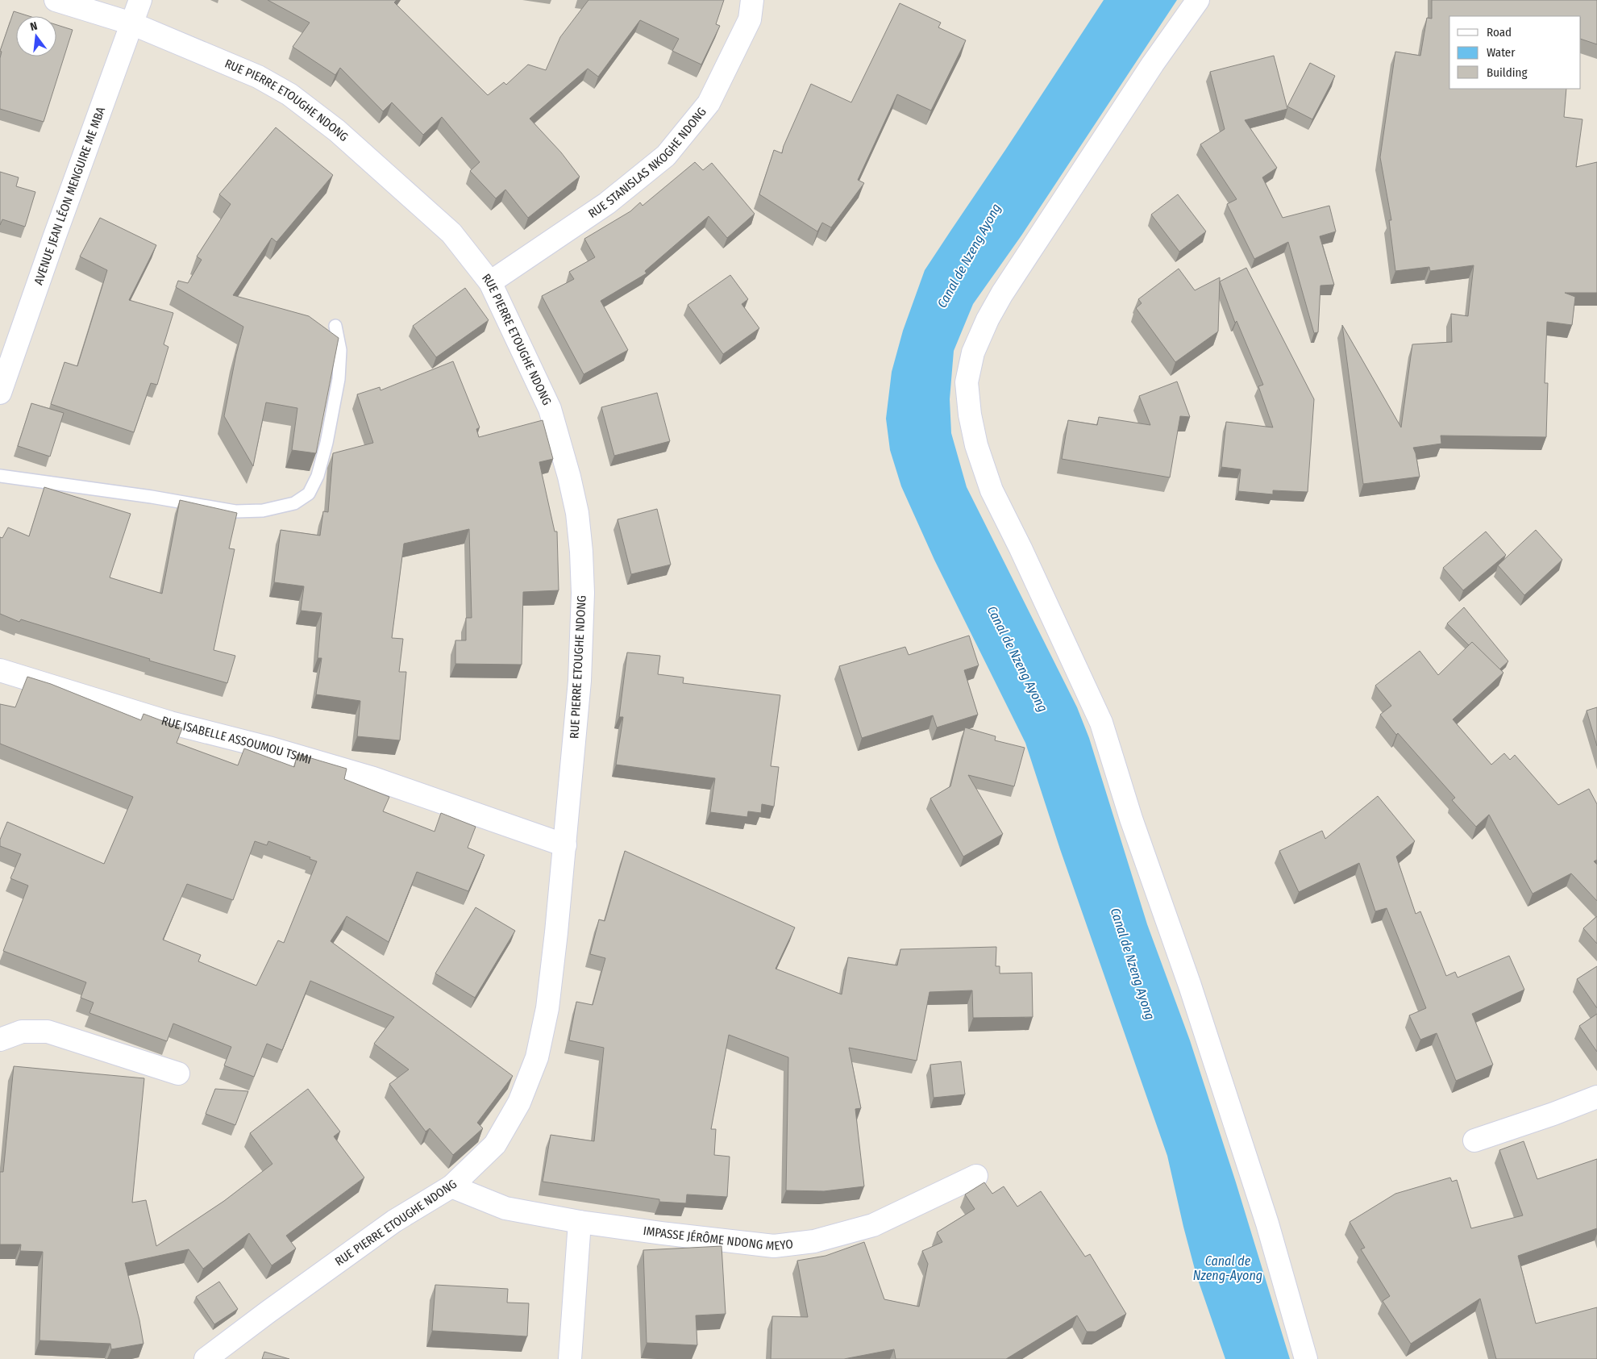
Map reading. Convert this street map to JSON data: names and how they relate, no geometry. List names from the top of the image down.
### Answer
{
  "streets": {
    "street": [
      "RUE PIERRE ETOUGHE NDONG",
      "RUE STANISLAS NKOGHE NDONG",
      "AVENUE JEAN LÉON MENGUIRE ME MBA",
      "RUE ISABELLE ASSOUMOU TSIMI",
      "IMPASSE JÉRÔME NDONG MEYO"
    ]
  },
  "crossings": [
    ["RUE PIERRE ETOUGHE NDONG", "RUE STANISLAS NKOGHE NDONG"],
    ["RUE PIERRE ETOUGHE NDONG", "AVENUE JEAN LÉON MENGUIRE ME MBA"],
    ["RUE PIERRE ETOUGHE NDONG", "RUE ISABELLE ASSOUMOU TSIMI"],
    ["RUE PIERRE ETOUGHE NDONG", "IMPASSE JÉRÔME NDONG MEYO"]
  ],
  "water": ["Canal de Nzeng Ayong", "Canal de Nzeng-Ayong"],
  "legend": ["Road", "Water", "Building"],
  "north": "top"
}
